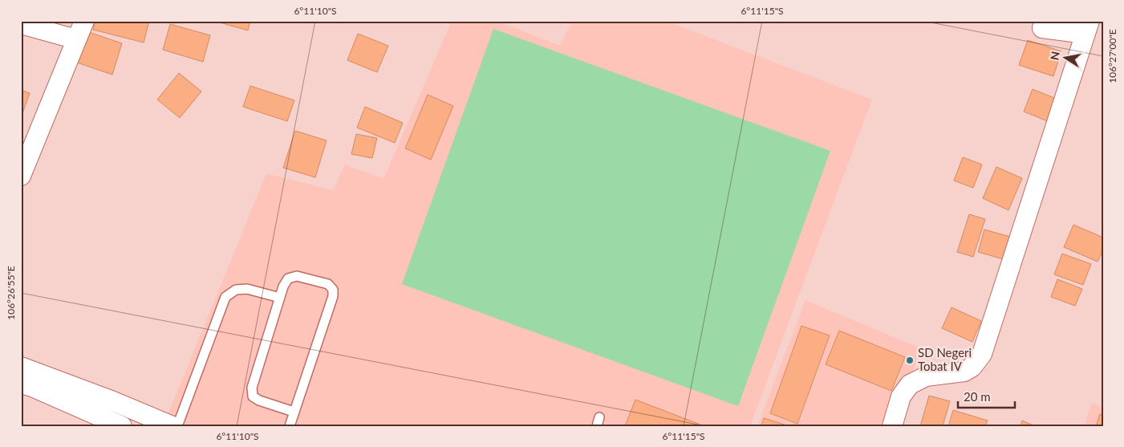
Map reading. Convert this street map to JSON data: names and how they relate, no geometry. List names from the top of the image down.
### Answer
{
  "places": ["SD Negeri Tobat IV"],
  "scale_bar": "20 m",
  "north": "left",
  "coordinates": [
    "6°11'10\"S",
    "6°11'15\"S",
    "106°27'00\"E",
    "106°26'55\"E"
  ]
}
